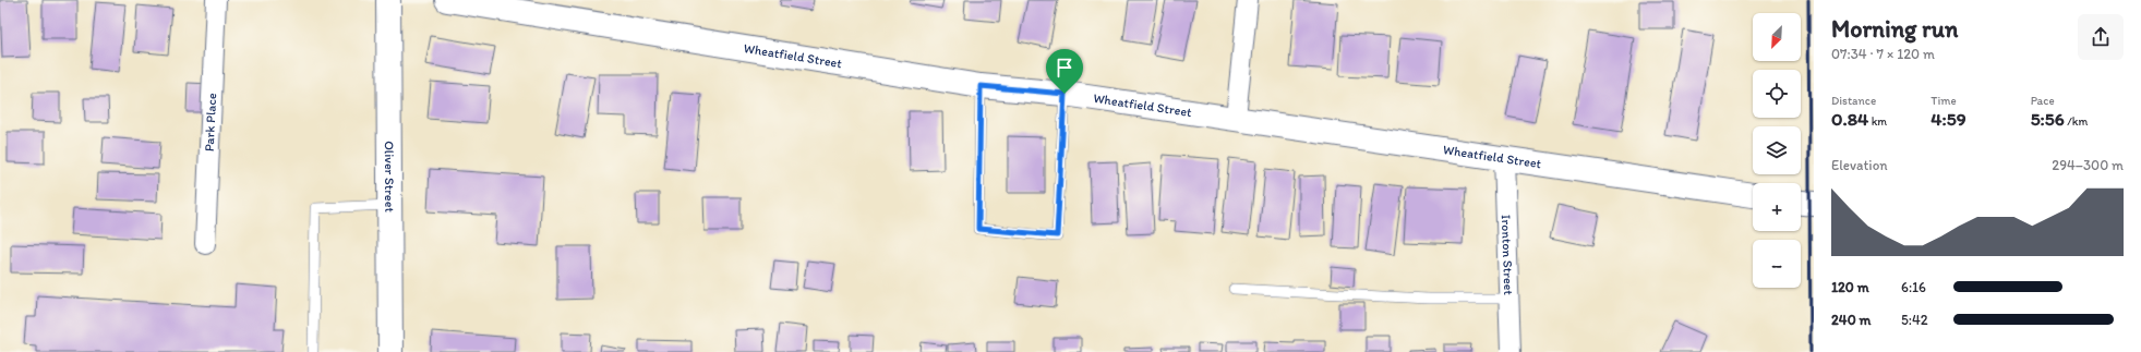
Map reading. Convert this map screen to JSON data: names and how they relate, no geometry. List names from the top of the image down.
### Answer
{
  "streets": {
    "main road": ["Wheatfield Street", "Oliver Street"],
    "street": ["Park Place", "Ironton Street"]
  },
  "crossings": [
    ["Wheatfield Street", "Ironton Street"]
  ],
  "north": "bottom left",
  "page": {
    "heading": ["Morning run", "07:34 · 7 × 120 m"],
    "map_buttons": ["+", "−"],
    "stats": [
      ["Distance", "0.84 km"],
      ["Time", "4:59"],
      ["Pace", "5:56 /km"]
    ],
    "chart": ["Elevation", "294–300 m"],
    "list": [
      {
        "name": "120 m",
        "note": "6:16"
      },
      {
        "name": "240 m",
        "note": "5:42"
      }
    ]
  }
}
